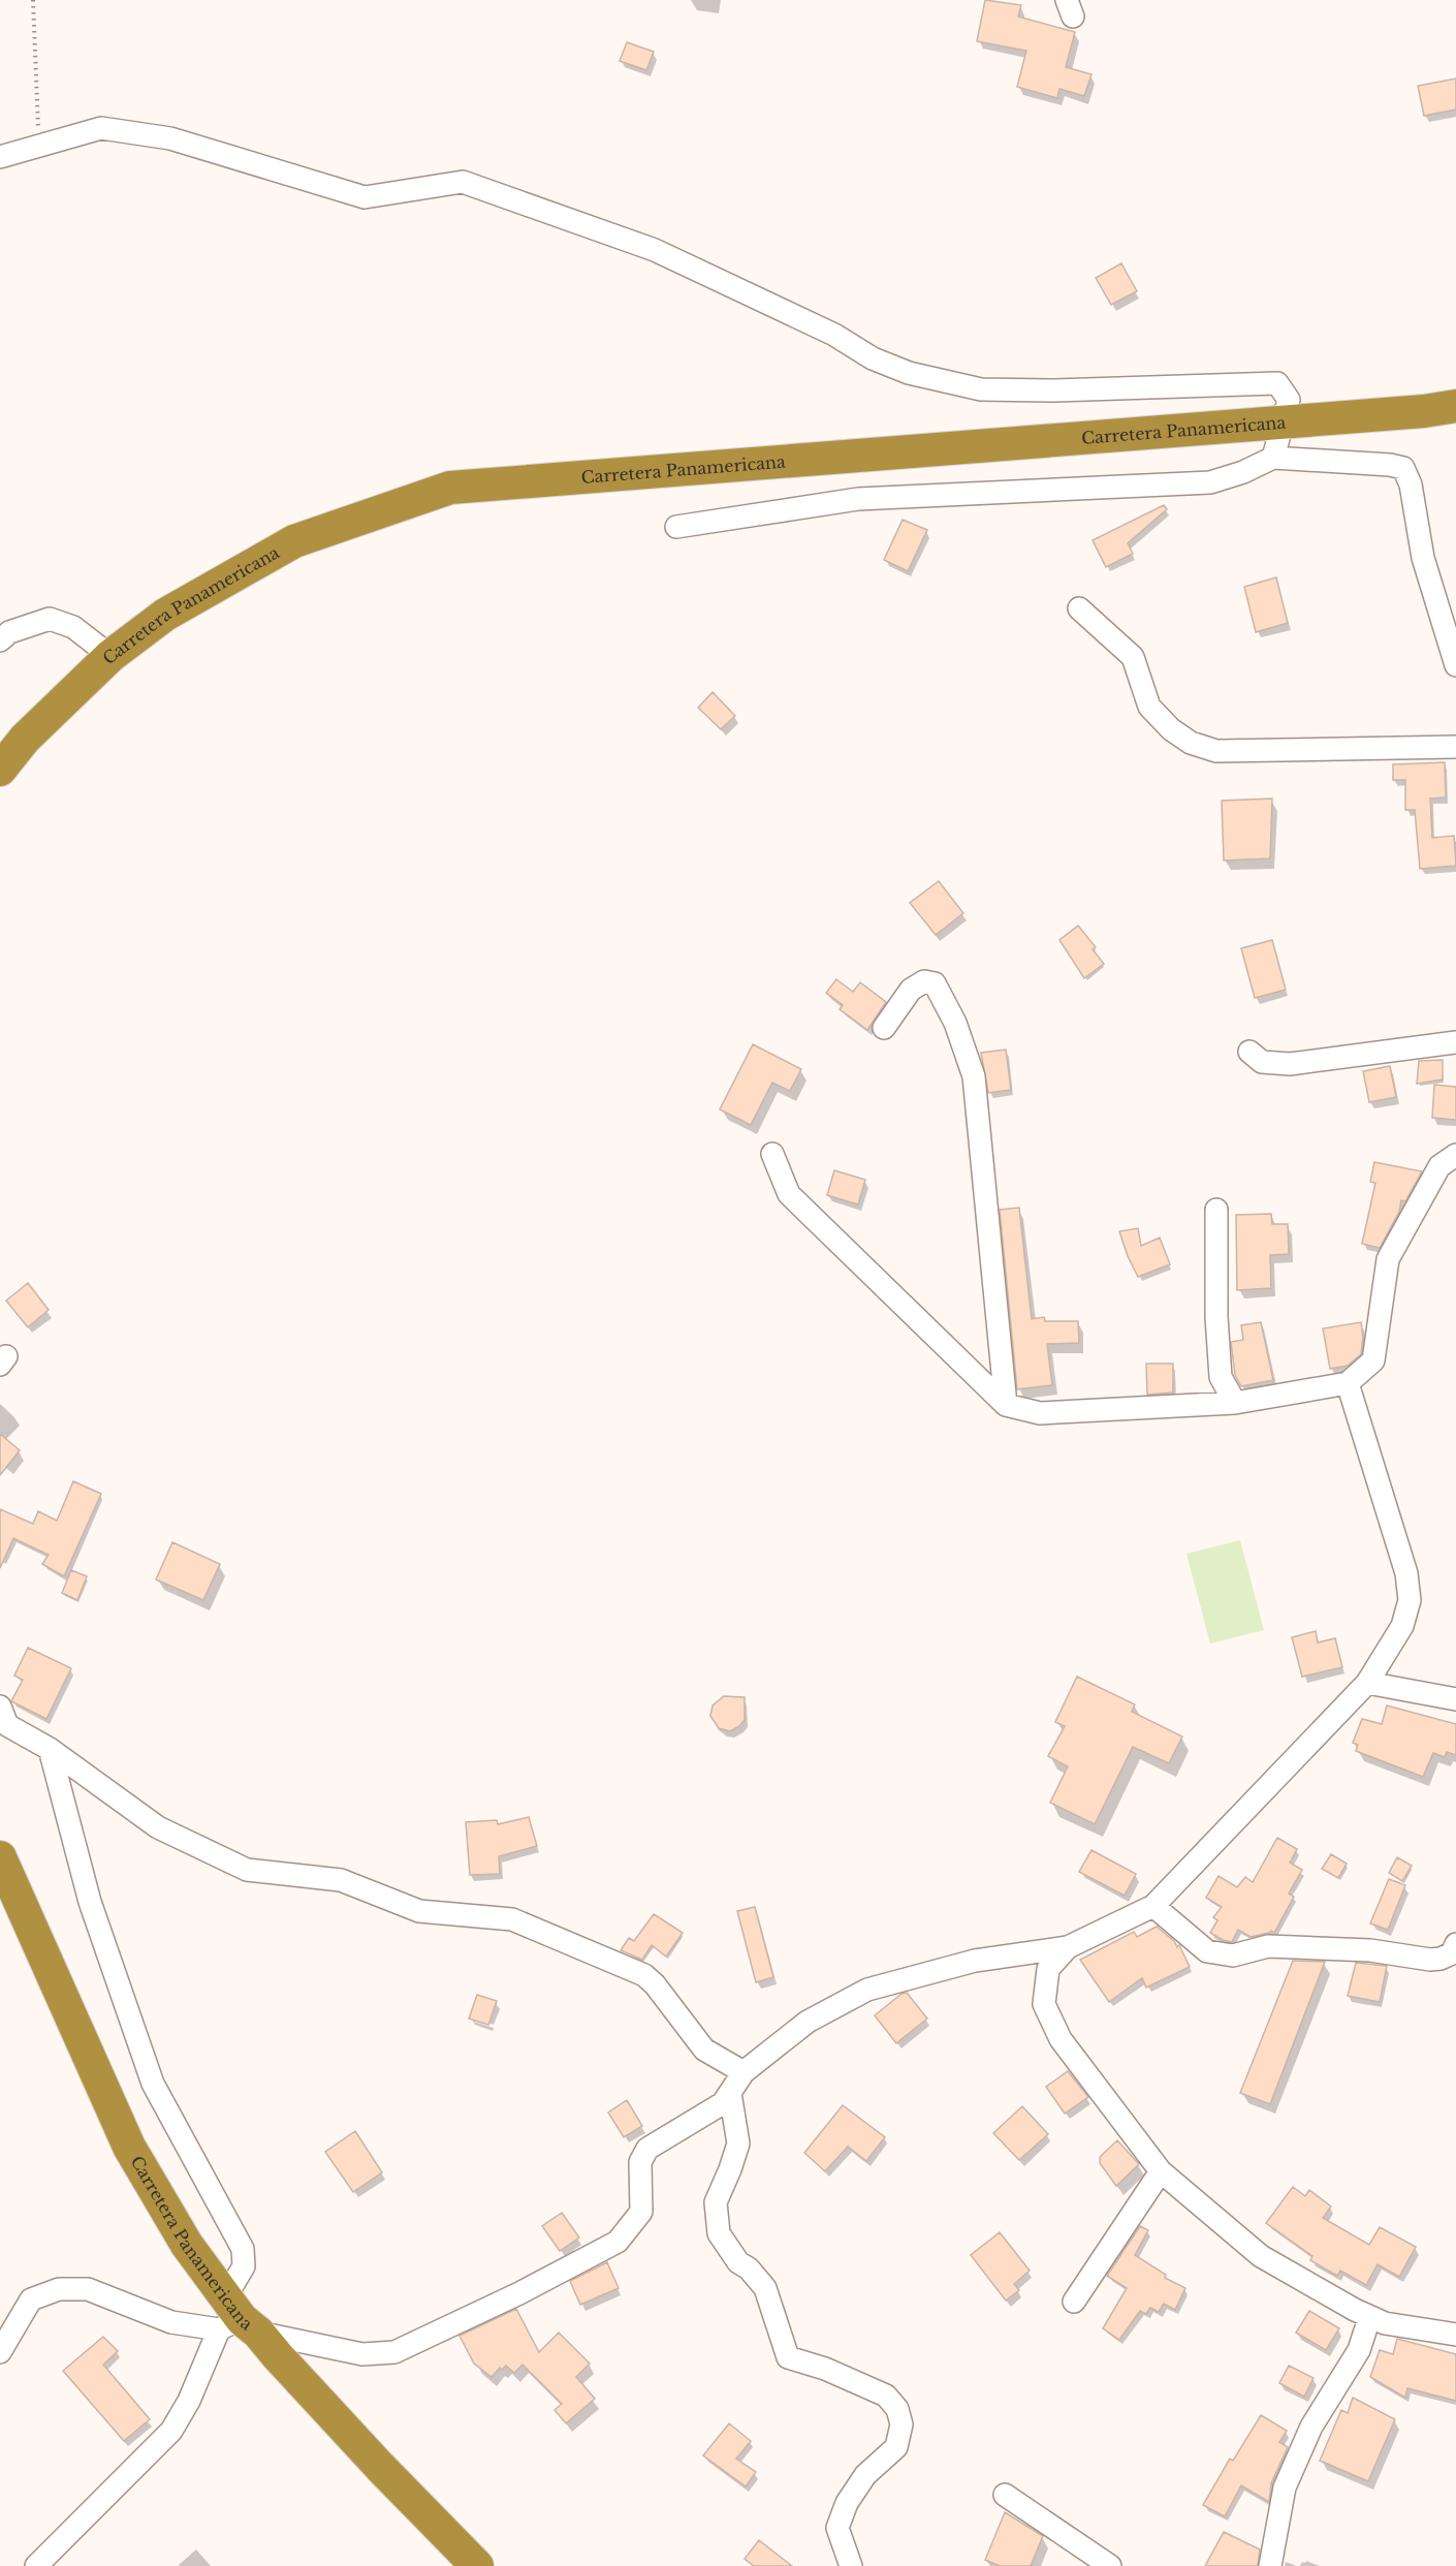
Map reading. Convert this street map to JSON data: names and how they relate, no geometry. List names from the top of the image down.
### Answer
{
  "streets": {
    "highway": ["Carretera Panamericana"]
  }
}
